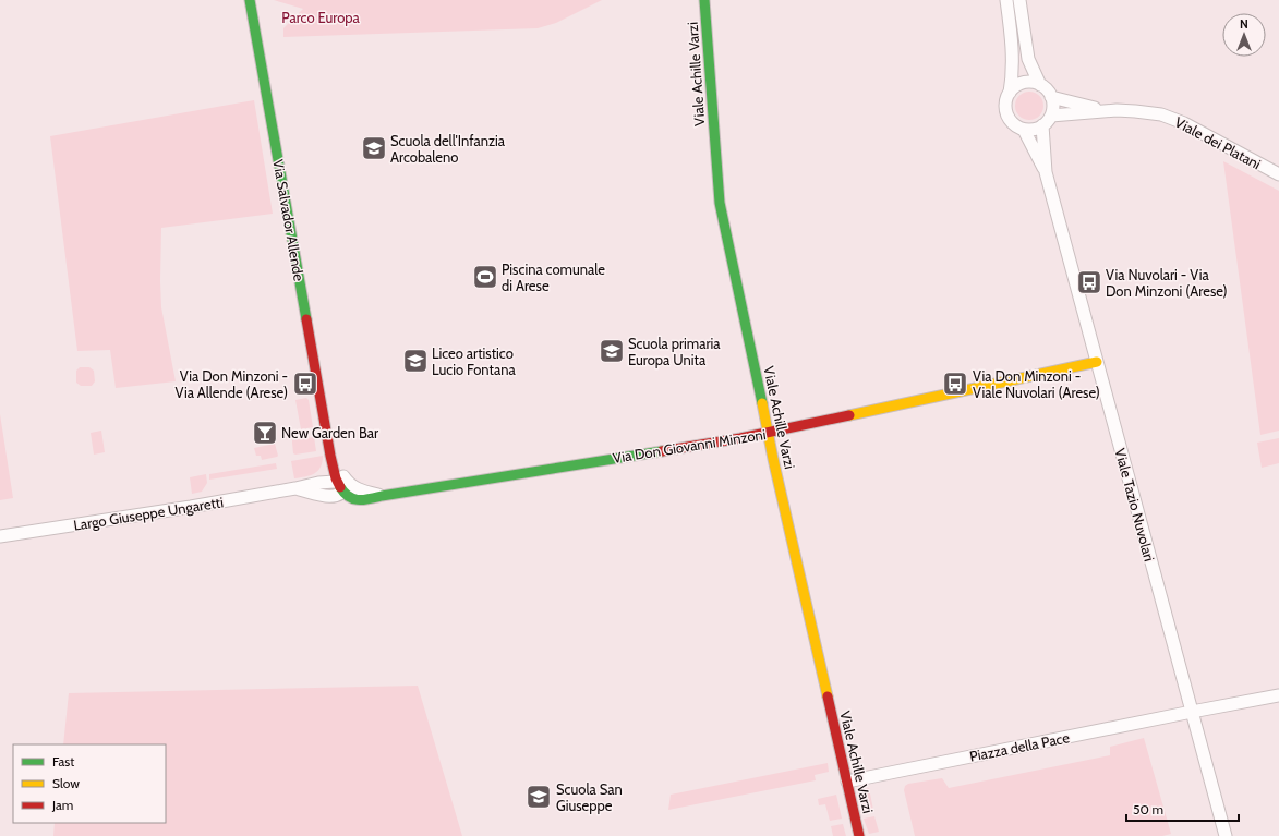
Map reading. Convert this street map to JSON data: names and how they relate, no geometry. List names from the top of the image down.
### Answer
{
  "streets": {
    "street": [
      "Viale Achille Varzi",
      "Viale dei Platani",
      "Via Salvador Allende",
      "Via Don Giovanni Minzoni",
      "Viale Tazio Nuvolari",
      "Largo Giuseppe Ungaretti",
      "Piazza della Pace"
    ]
  },
  "crossings": [
    ["Viale Achille Varzi", "Via Don Giovanni Minzoni"],
    ["Viale Achille Varzi", "Piazza della Pace"],
    ["Viale dei Platani", "Viale Tazio Nuvolari"],
    ["Via Salvador Allende", "Via Don Giovanni Minzoni"],
    ["Via Salvador Allende", "Largo Giuseppe Ungaretti"],
    ["Via Don Giovanni Minzoni", "Viale Tazio Nuvolari"],
    ["Via Don Giovanni Minzoni", "Largo Giuseppe Ungaretti"],
    ["Viale Tazio Nuvolari", "Piazza della Pace"]
  ],
  "parks": ["Parco Europa"],
  "places": {
    "school or university": [
      "Scuola dell'Infanzia Arcobaleno",
      "Scuola primaria Europa Unita",
      "Liceo artistico Lucio Fontana",
      "Scuola San Giuseppe"
    ],
    "sports": ["Piscina comunale di Arese"],
    "bus stop": ["Via Nuvolari - Via Don Minzoni (Arese)", "Via Don Minzoni - Via Allende (Arese)", "Via Don Minzoni - Viale Nuvolari (Arese)"],
    "bar": ["New Garden Bar"]
  },
  "legend": ["Fast", "Slow", "Jam"],
  "scale_bar": "50 m",
  "north": "top"
}
